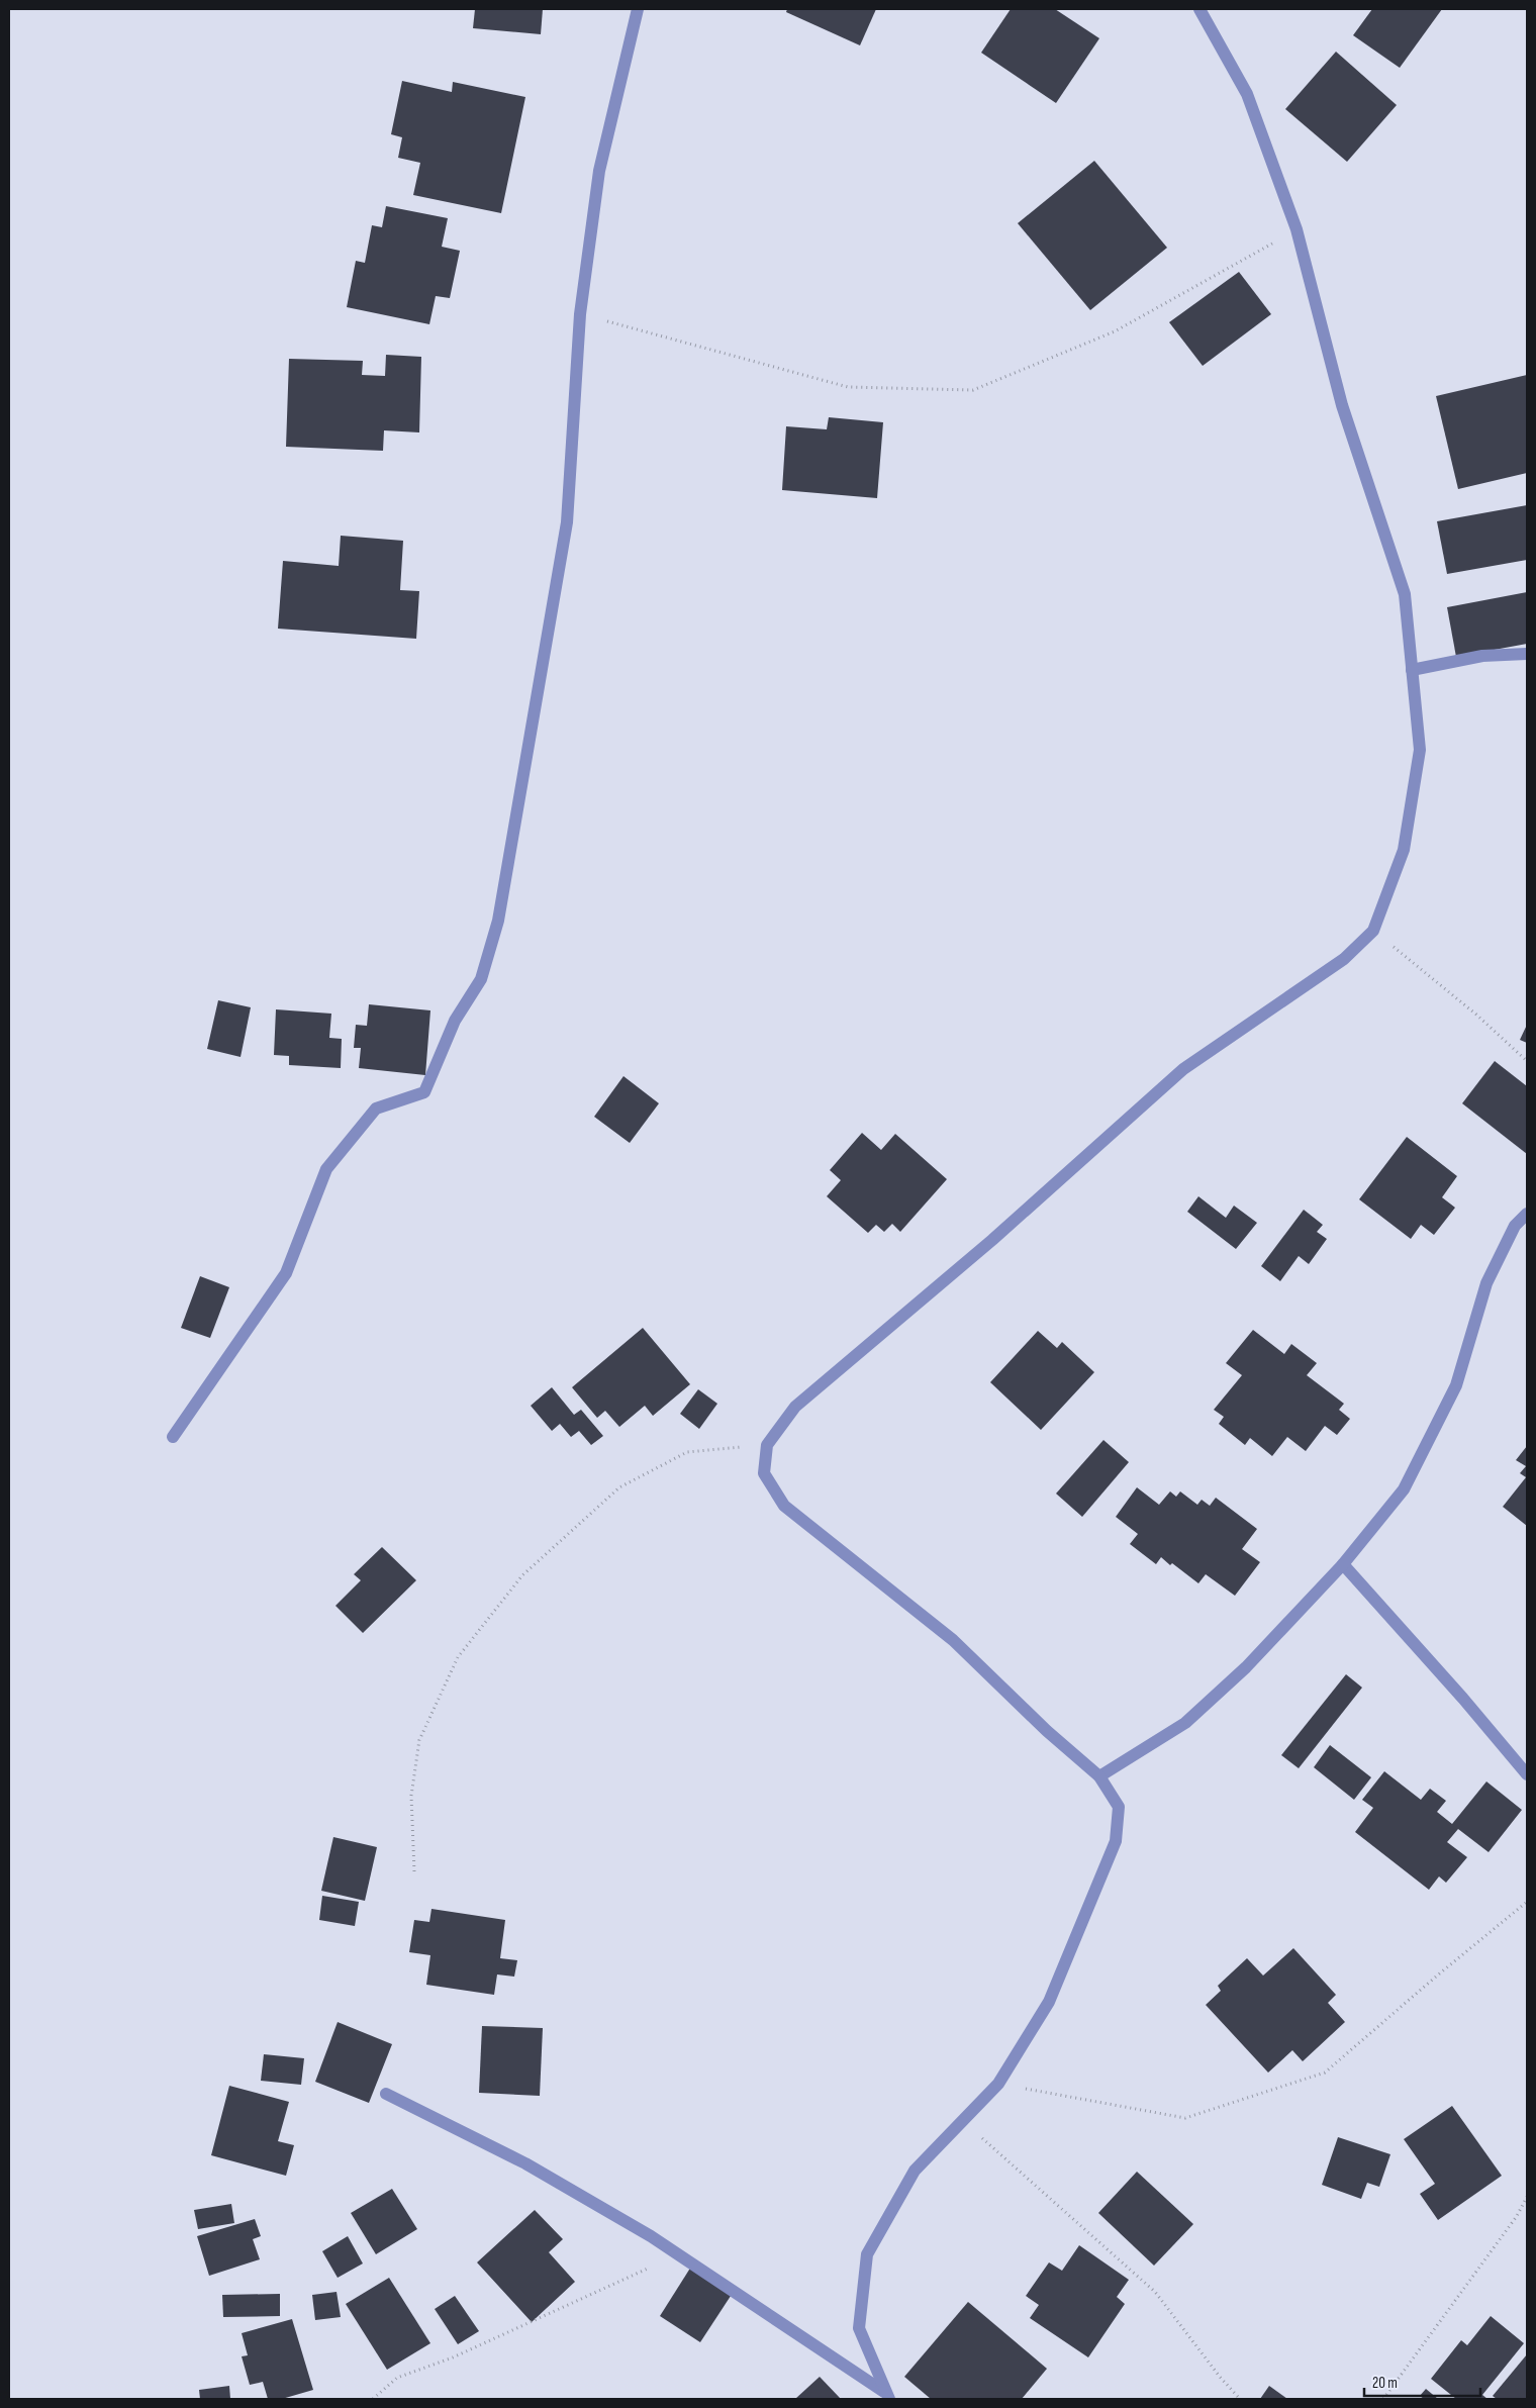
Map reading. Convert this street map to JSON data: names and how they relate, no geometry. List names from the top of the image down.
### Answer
{
  "scale_bar": "20 m"
}
